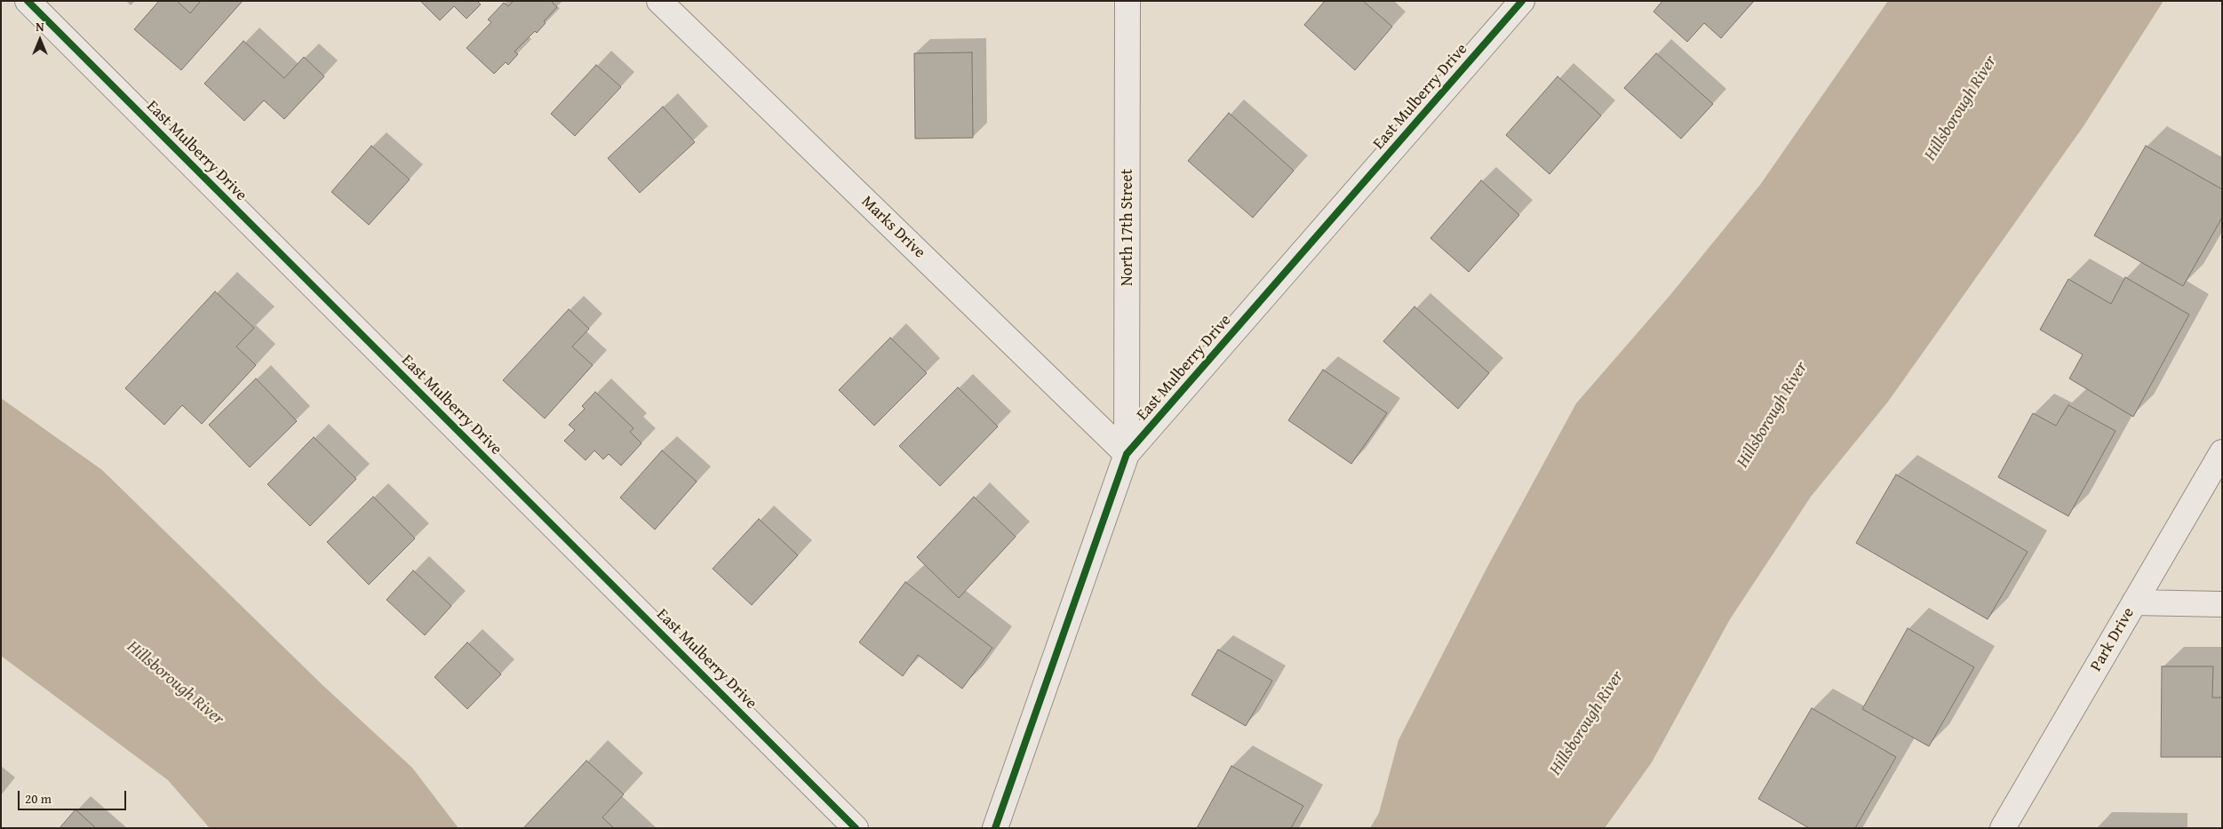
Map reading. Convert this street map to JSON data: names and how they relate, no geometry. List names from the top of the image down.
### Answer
{
  "streets": {
    "street": [
      "East Mulberry Drive",
      "Marks Drive",
      "North 17th Street",
      "Park Drive"
    ]
  },
  "crossings": [
    ["East Mulberry Drive", "Marks Drive"],
    ["East Mulberry Drive", "North 17th Street"],
    ["Marks Drive", "North 17th Street"]
  ],
  "water": ["Hillsborough River"],
  "scale_bar": "20 m",
  "north": "top"
}
